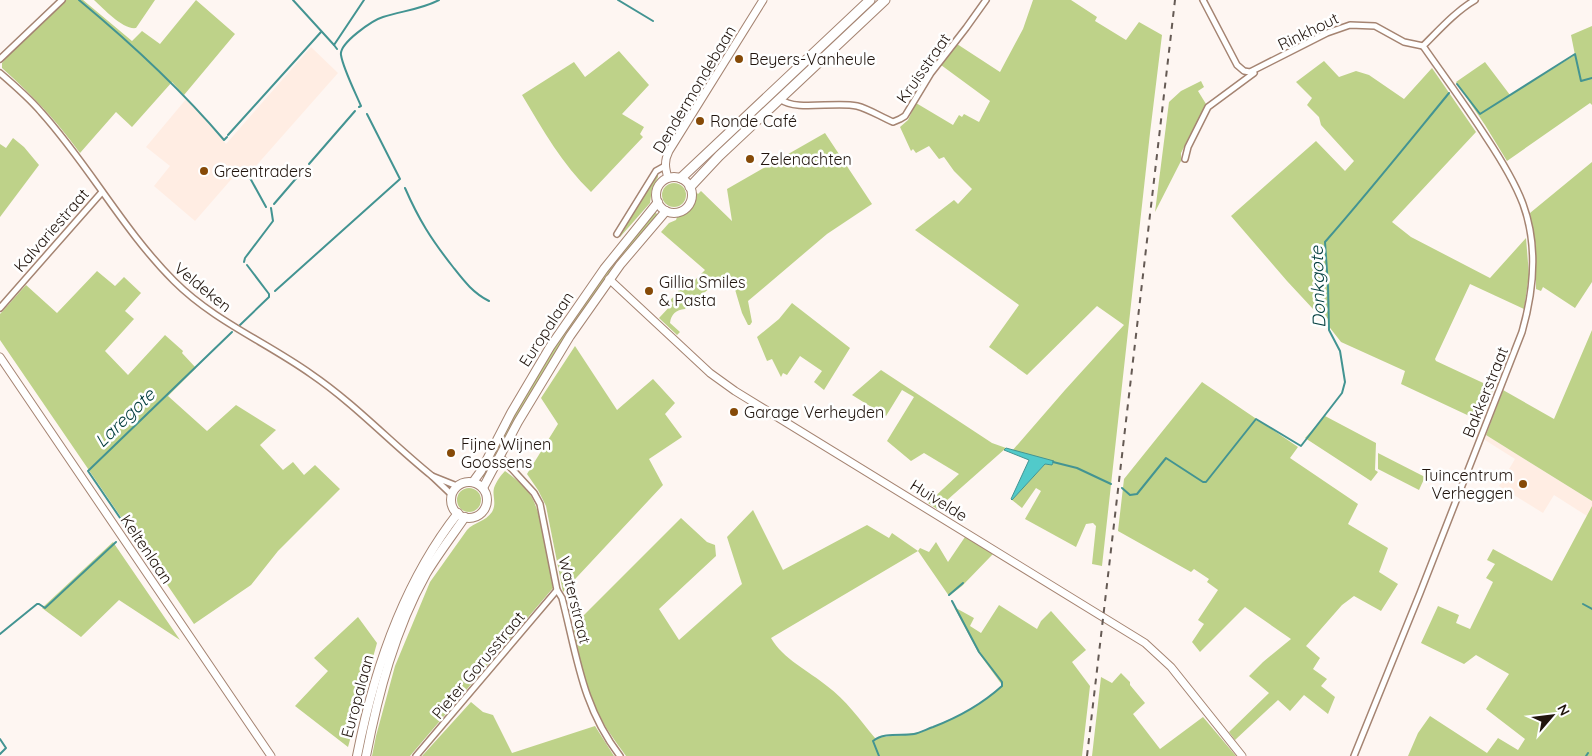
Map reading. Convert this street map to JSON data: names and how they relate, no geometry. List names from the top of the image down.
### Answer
{
  "streets": {
    "main road": ["Europalaan"],
    "street": [
      "Rinkhout",
      "Kruisstraat",
      "Dendermondebaan",
      "Kalvariestraat",
      "Veldeken",
      "Bakkerstraat",
      "Huivelde",
      "Keltenlaan",
      "Waterstraat",
      "Pieter Gorusstraat"
    ]
  },
  "crossings": [
    ["Rinkhout", "Bakkerstraat"],
    ["Dendermondebaan", "Europalaan"],
    ["Kalvariestraat", "Veldeken"],
    ["Veldeken", "Europalaan"],
    ["Europalaan", "Huivelde"],
    ["Europalaan", "Waterstraat"],
    ["Waterstraat", "Pieter Gorusstraat"]
  ],
  "water": ["Donkgote", "Laregote"],
  "places": [
    "Beyers-Vanheule",
    "Ronde Café",
    "Zelenachten",
    "Greentraders",
    "Gillia Smiles & Pasta",
    "Garage Verheyden",
    "Fijne Wijnen Goossens",
    "Tuincentrum Verheggen"
  ],
  "north": "top right"
}
